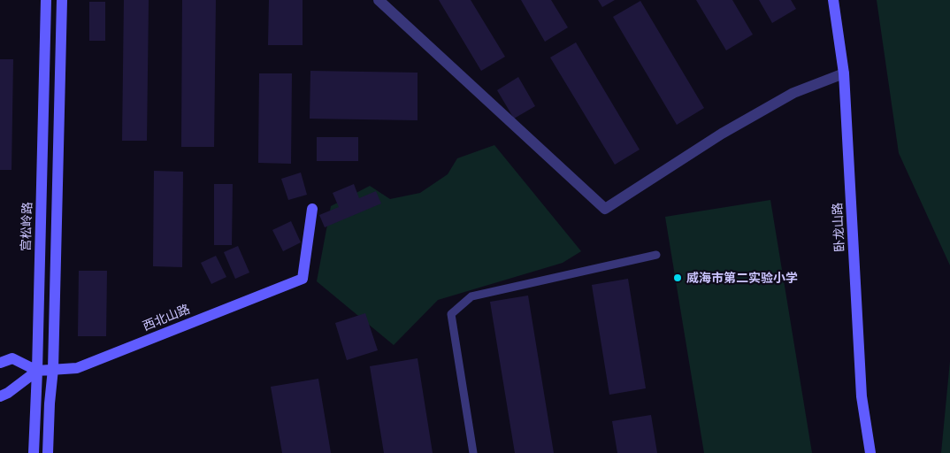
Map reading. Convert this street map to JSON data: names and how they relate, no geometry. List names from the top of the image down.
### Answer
{
  "streets": {
    "main road": ["宫松岭路", "卧龙山路", "西北山路"]
  },
  "crossings": [
    ["宫松岭路", "西北山路"]
  ],
  "places": ["威海市第二实验小学"]
}
